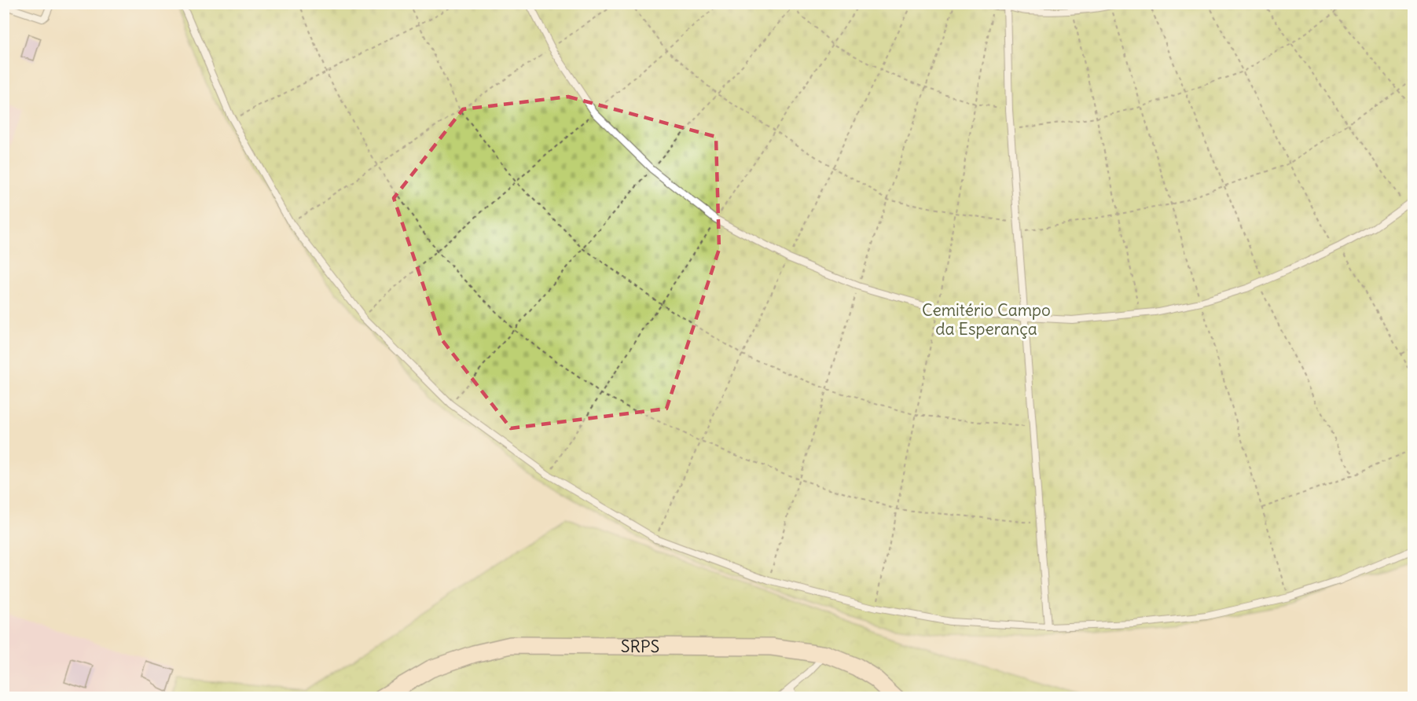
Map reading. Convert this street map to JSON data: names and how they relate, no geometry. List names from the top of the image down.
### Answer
{
  "streets": {
    "main road": ["SRPS"]
  },
  "parks": ["Cemitério Campo da Esperança"]
}
